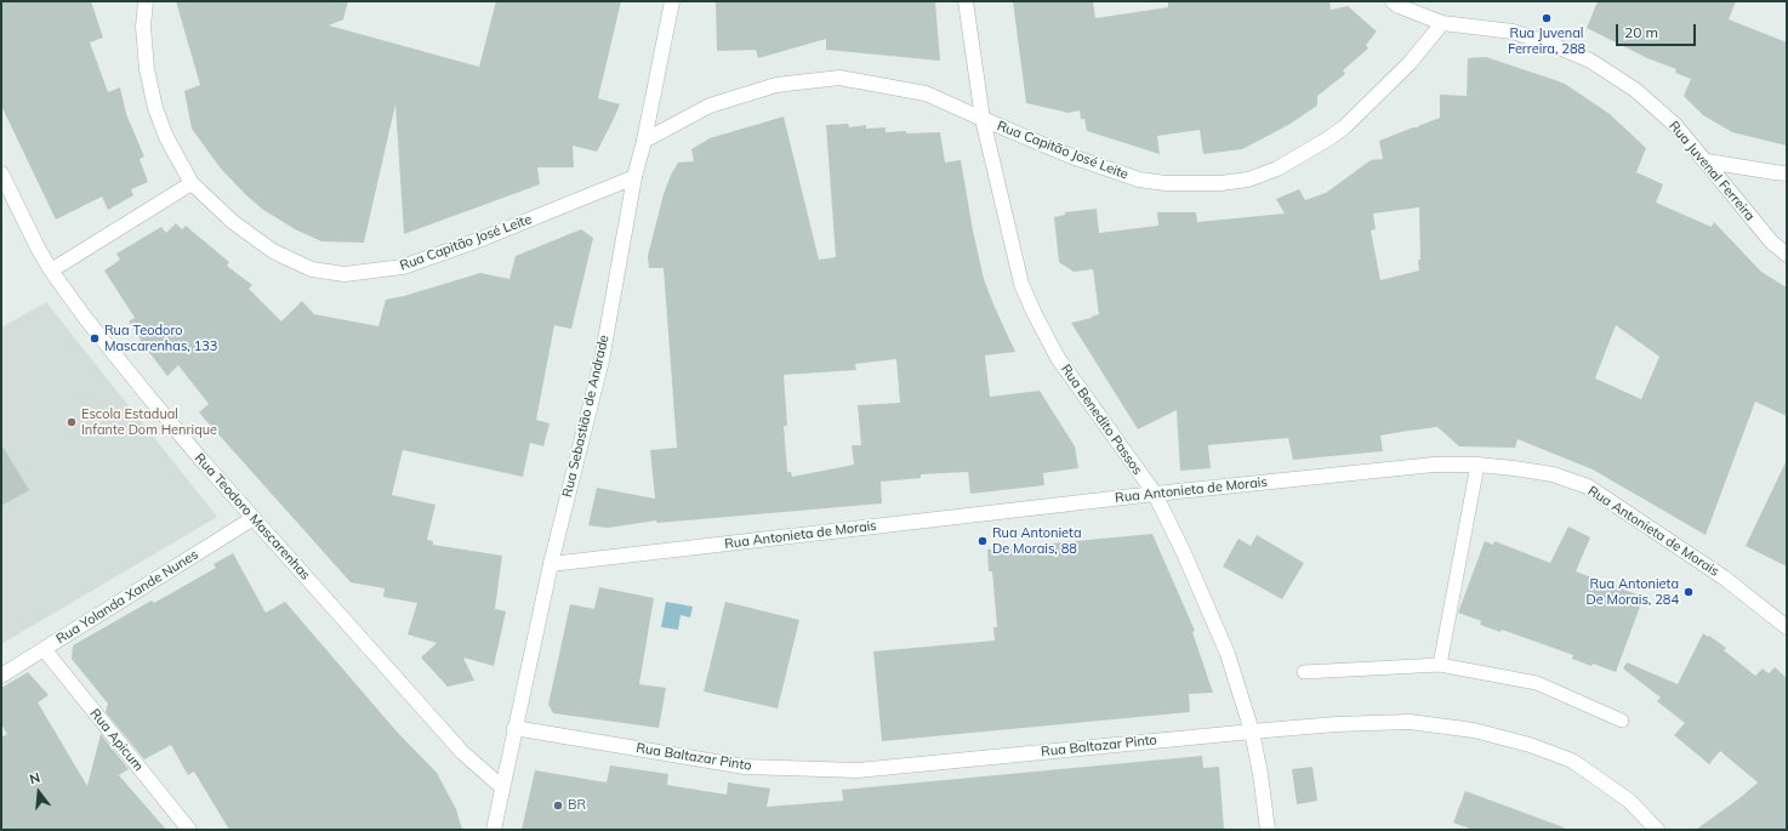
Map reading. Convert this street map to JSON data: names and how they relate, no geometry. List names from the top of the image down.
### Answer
{
  "streets": {
    "street": [
      "Rua Capitão José Leite",
      "Rua Juvenal Ferreira",
      "Rua Sebastião de Andrade",
      "Rua Benedito Passos",
      "Rua Antonieta de Morais",
      "Rua Teodoro Mascarenhas",
      "Rua Yolanda Xande Nunes",
      "Rua Apicum",
      "Rua Baltazar Pinto"
    ]
  },
  "crossings": [
    ["Rua Capitão José Leite", "Rua Juvenal Ferreira"],
    ["Rua Capitão José Leite", "Rua Sebastião de Andrade"],
    ["Rua Capitão José Leite", "Rua Benedito Passos"],
    ["Rua Sebastião de Andrade", "Rua Antonieta de Morais"],
    ["Rua Sebastião de Andrade", "Rua Teodoro Mascarenhas"],
    ["Rua Sebastião de Andrade", "Rua Baltazar Pinto"],
    ["Rua Benedito Passos", "Rua Antonieta de Morais"],
    ["Rua Benedito Passos", "Rua Baltazar Pinto"],
    ["Rua Teodoro Mascarenhas", "Rua Yolanda Xande Nunes"],
    ["Rua Yolanda Xande Nunes", "Rua Apicum"]
  ],
  "places": [
    "Rua Juvenal Ferreira, 288",
    "Rua Teodoro Mascarenhas, 133",
    "Escola Estadual Infante Dom Henrique",
    "Rua Antonieta De Morais, 88",
    "Rua Antonieta De Morais, 284",
    "BR"
  ],
  "scale_bar": "20 m",
  "north": "top"
}
